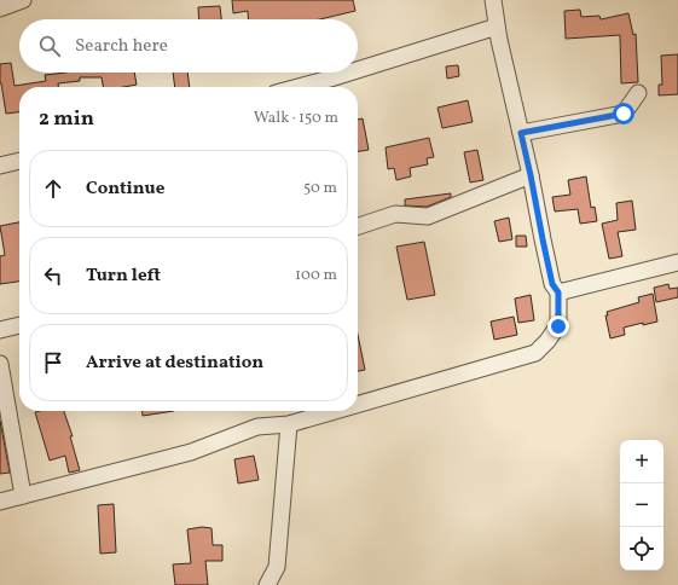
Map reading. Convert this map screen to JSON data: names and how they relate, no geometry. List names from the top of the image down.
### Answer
{
  "page": {
    "search": "Search here",
    "heading": ["2 min", "Walk · 150 m"],
    "list": [
      ["Continue", "50 m"],
      ["Turn left", "100 m"],
      "Arrive at destination"
    ],
    "map_buttons": ["+", "−"]
  }
}
